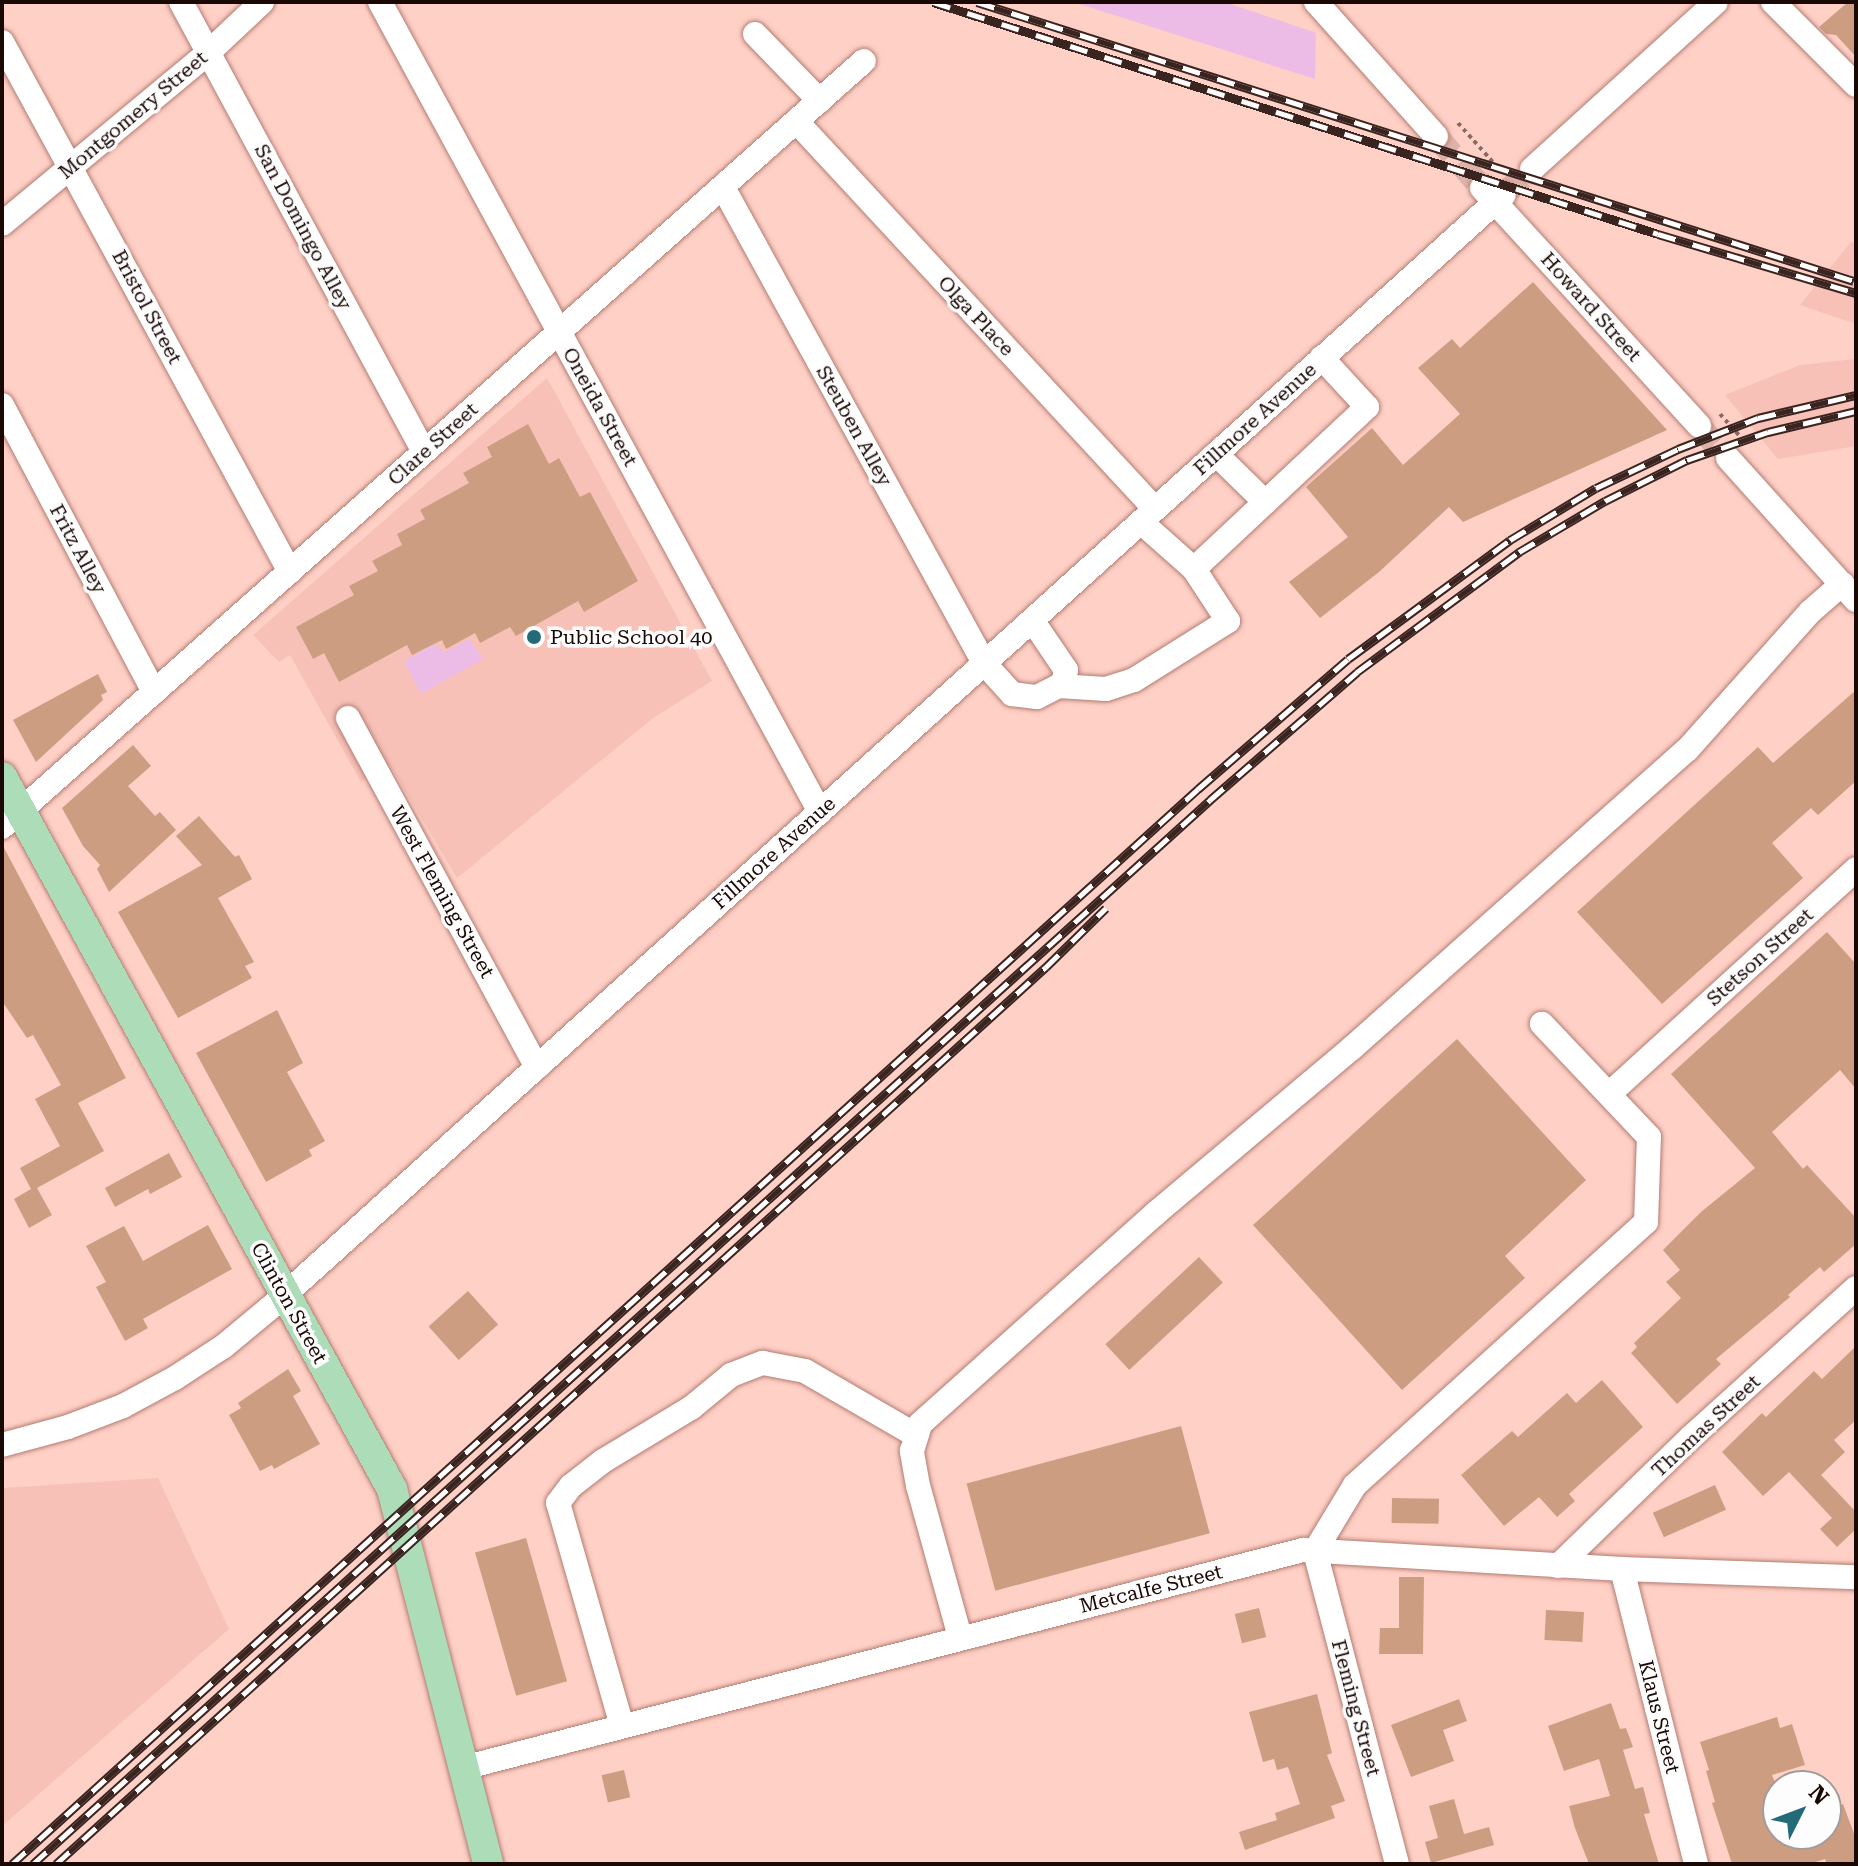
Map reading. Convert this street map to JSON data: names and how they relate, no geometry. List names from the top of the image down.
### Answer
{
  "streets": {
    "main road": ["Clinton Street"],
    "street": [
      "Montgomery Street",
      "San Domingo Alley",
      "Bristol Street",
      "Howard Street",
      "Olga Place",
      "Oneida Street",
      "Fillmore Avenue",
      "Steuben Alley",
      "Clare Street",
      "Fritz Alley",
      "West Fleming Street",
      "Stetson Street",
      "Thomas Street",
      "Metcalfe Street",
      "Fleming Street",
      "Klaus Street"
    ]
  },
  "crossings": [
    ["Montgomery Street", "San Domingo Alley"],
    ["Montgomery Street", "Bristol Street"],
    ["San Domingo Alley", "Clare Street"],
    ["Bristol Street", "Clare Street"],
    ["Howard Street", "Fillmore Avenue"],
    ["Olga Place", "Fillmore Avenue"],
    ["Olga Place", "Steuben Alley"],
    ["Olga Place", "Clare Street"],
    ["Oneida Street", "Fillmore Avenue"],
    ["Oneida Street", "Clare Street"],
    ["Fillmore Avenue", "Steuben Alley"],
    ["Fillmore Avenue", "West Fleming Street"],
    ["Fillmore Avenue", "Clinton Street"],
    ["Steuben Alley", "Clare Street"],
    ["Clare Street", "Fritz Alley"],
    ["Clare Street", "Clinton Street"],
    ["Clinton Street", "Metcalfe Street"],
    ["Thomas Street", "Metcalfe Street"],
    ["Metcalfe Street", "Fleming Street"],
    ["Metcalfe Street", "Klaus Street"]
  ],
  "places": ["Public School 40"],
  "north": "top right"
}
